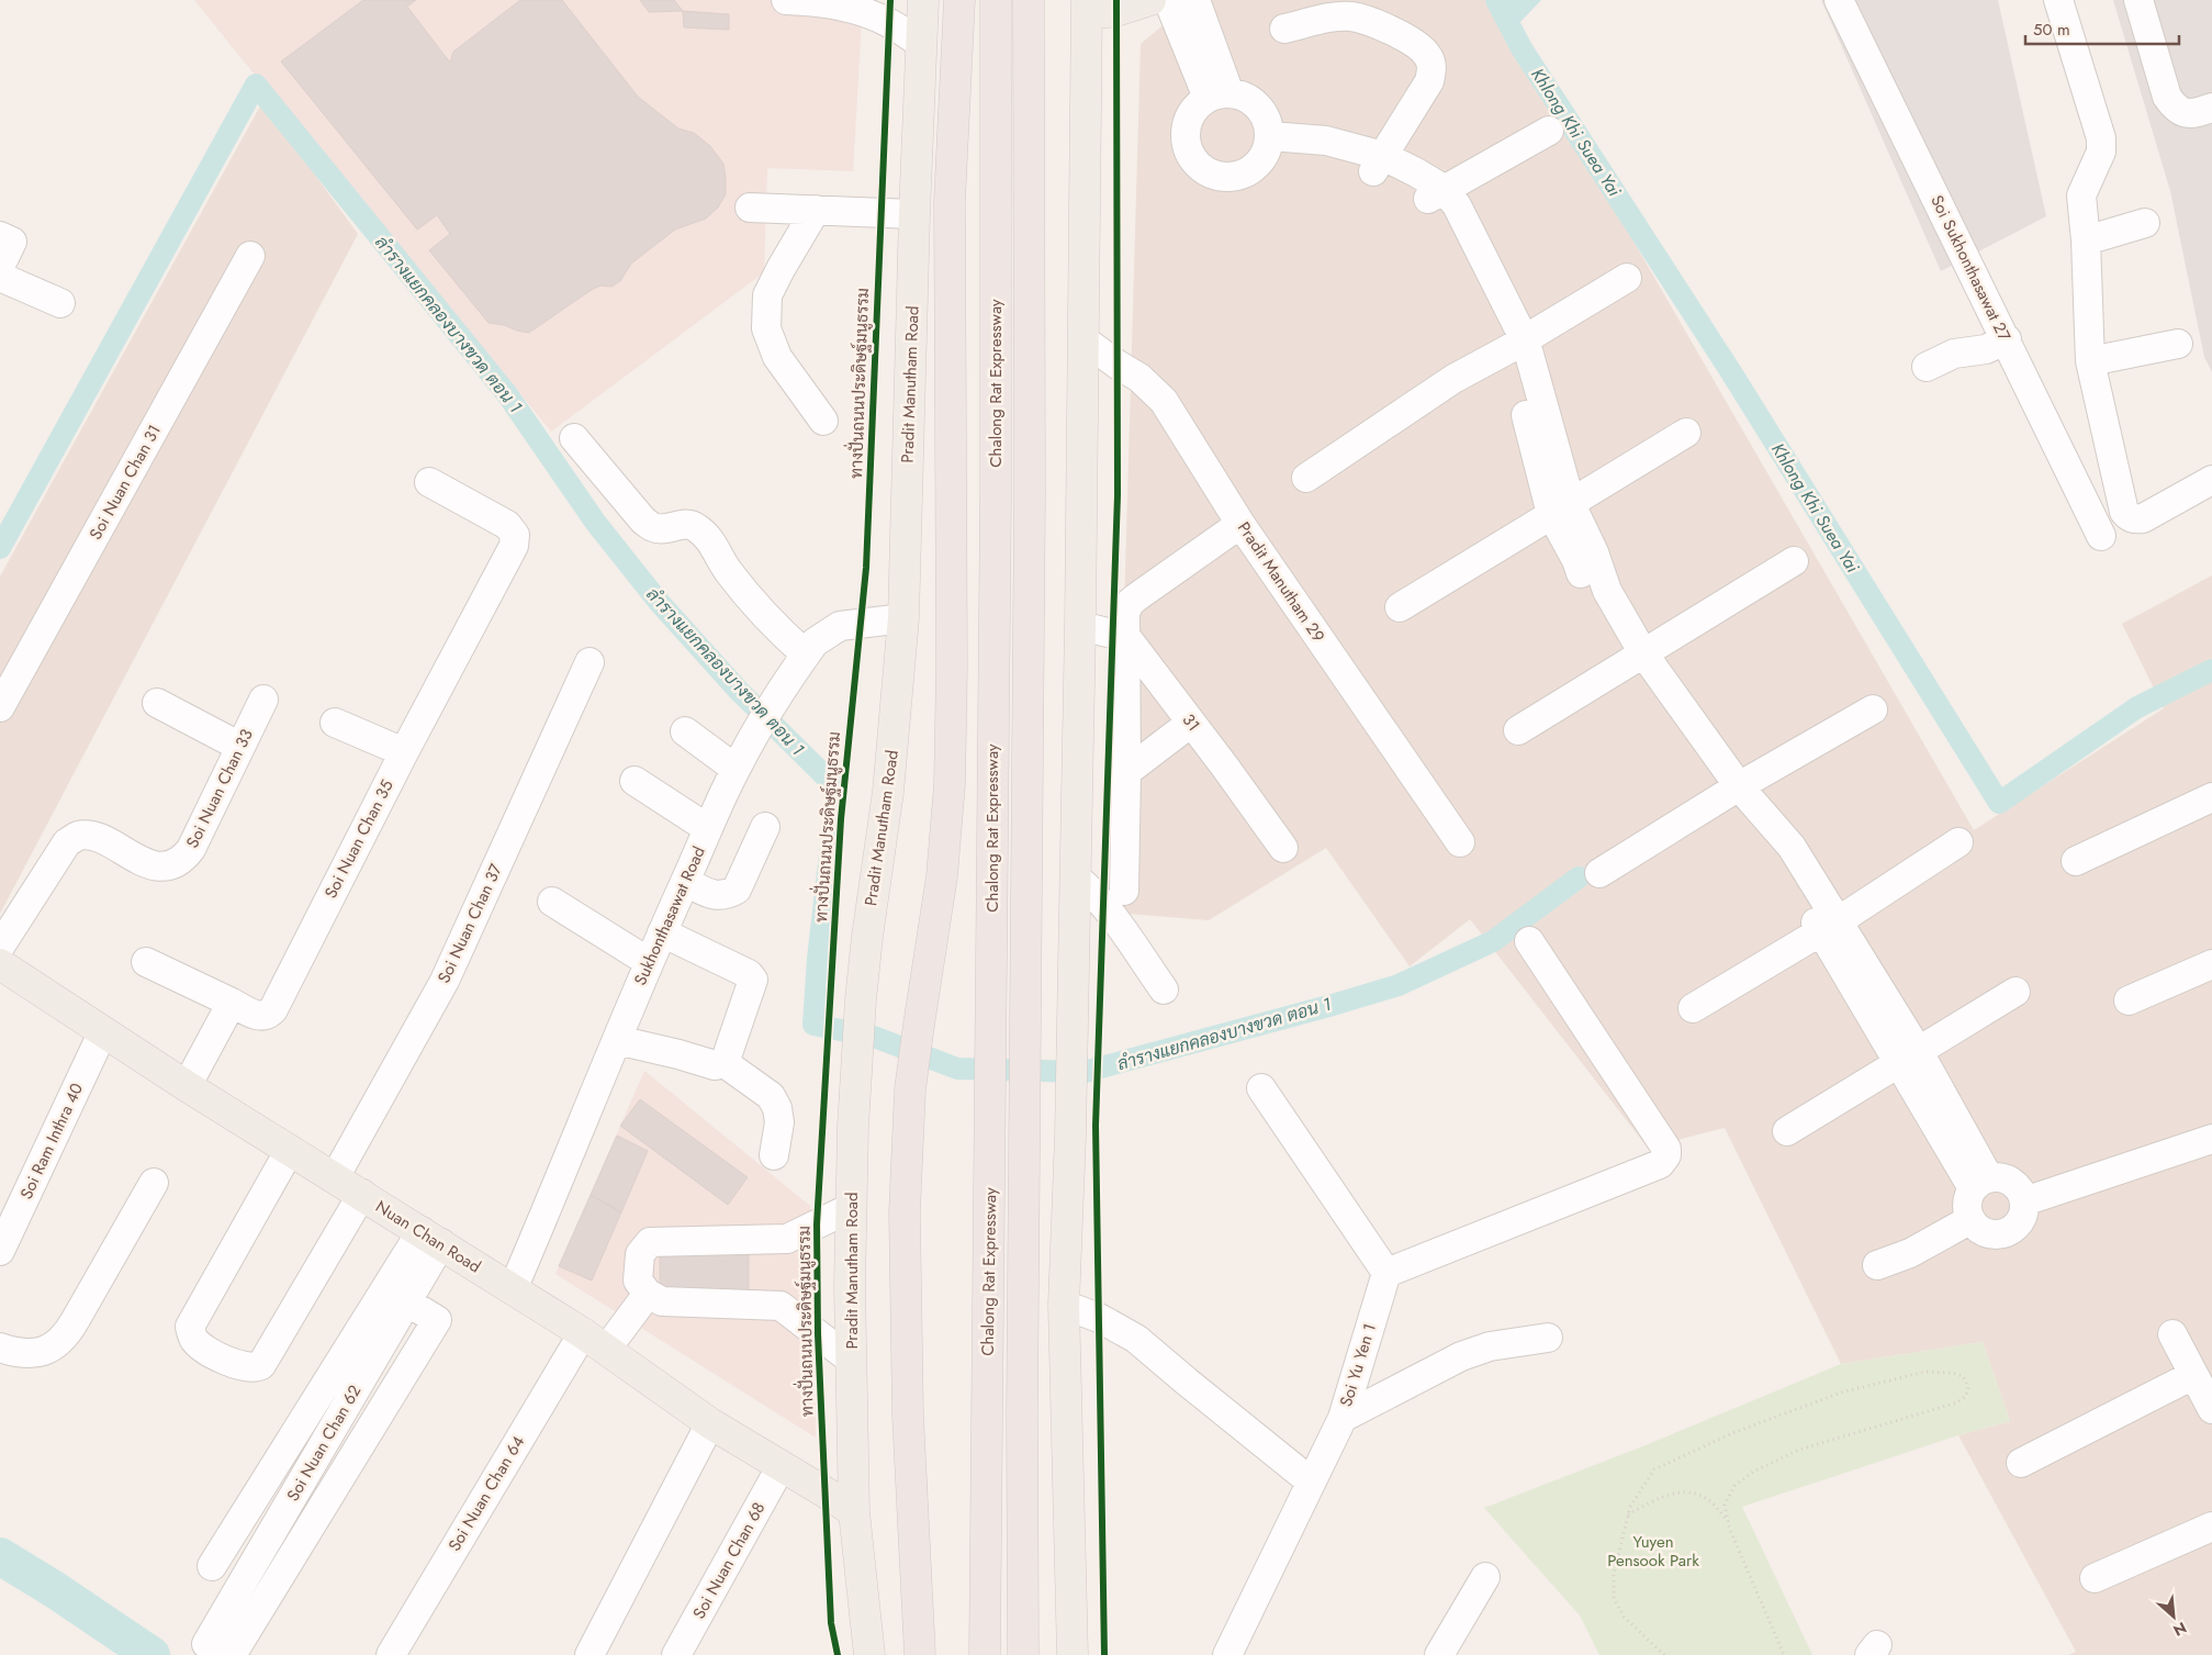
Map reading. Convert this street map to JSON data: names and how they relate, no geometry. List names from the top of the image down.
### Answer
{
  "streets": {
    "highway": ["Chalong Rat Expressway"],
    "main road": ["Pradit Manutham Road", "Nuan Chan Road"],
    "street": [
      "Soi Sukhonthasawat 27",
      "Soi Nuan Chan 31",
      "Pradit Manutham 29",
      "31",
      "Soi Nuan Chan 33",
      "Soi Nuan Chan 35",
      "Sukhonthasawat Road",
      "Soi Nuan Chan 37",
      "Soi Ram Inthra 40",
      "Soi Yu Yen 1",
      "Soi Nuan Chan 62",
      "Soi Nuan Chan 64",
      "Soi Nuan Chan 68"
    ],
    "cycle path": ["ทางปั่นถนนประดิษฐ์มนูธรรม"]
  },
  "crossings": [
    ["Pradit Manutham Road", "Sukhonthasawat Road"],
    ["Pradit Manutham Road", "Nuan Chan Road"],
    ["Sukhonthasawat Road", "Nuan Chan Road"],
    ["Soi Nuan Chan 37", "Nuan Chan Road"],
    ["Soi Ram Inthra 40", "Nuan Chan Road"],
    ["Nuan Chan Road", "Soi Nuan Chan 62"],
    ["Nuan Chan Road", "Soi Nuan Chan 64"],
    ["Nuan Chan Road", "Soi Nuan Chan 68"]
  ],
  "water": ["Khlong Khi Suea Yai", "ลำรางแยกคลองบางขวด ตอน 1"],
  "parks": ["Yuyen Pensook Park"],
  "scale_bar": "50 m",
  "north": "bottom right"
}
